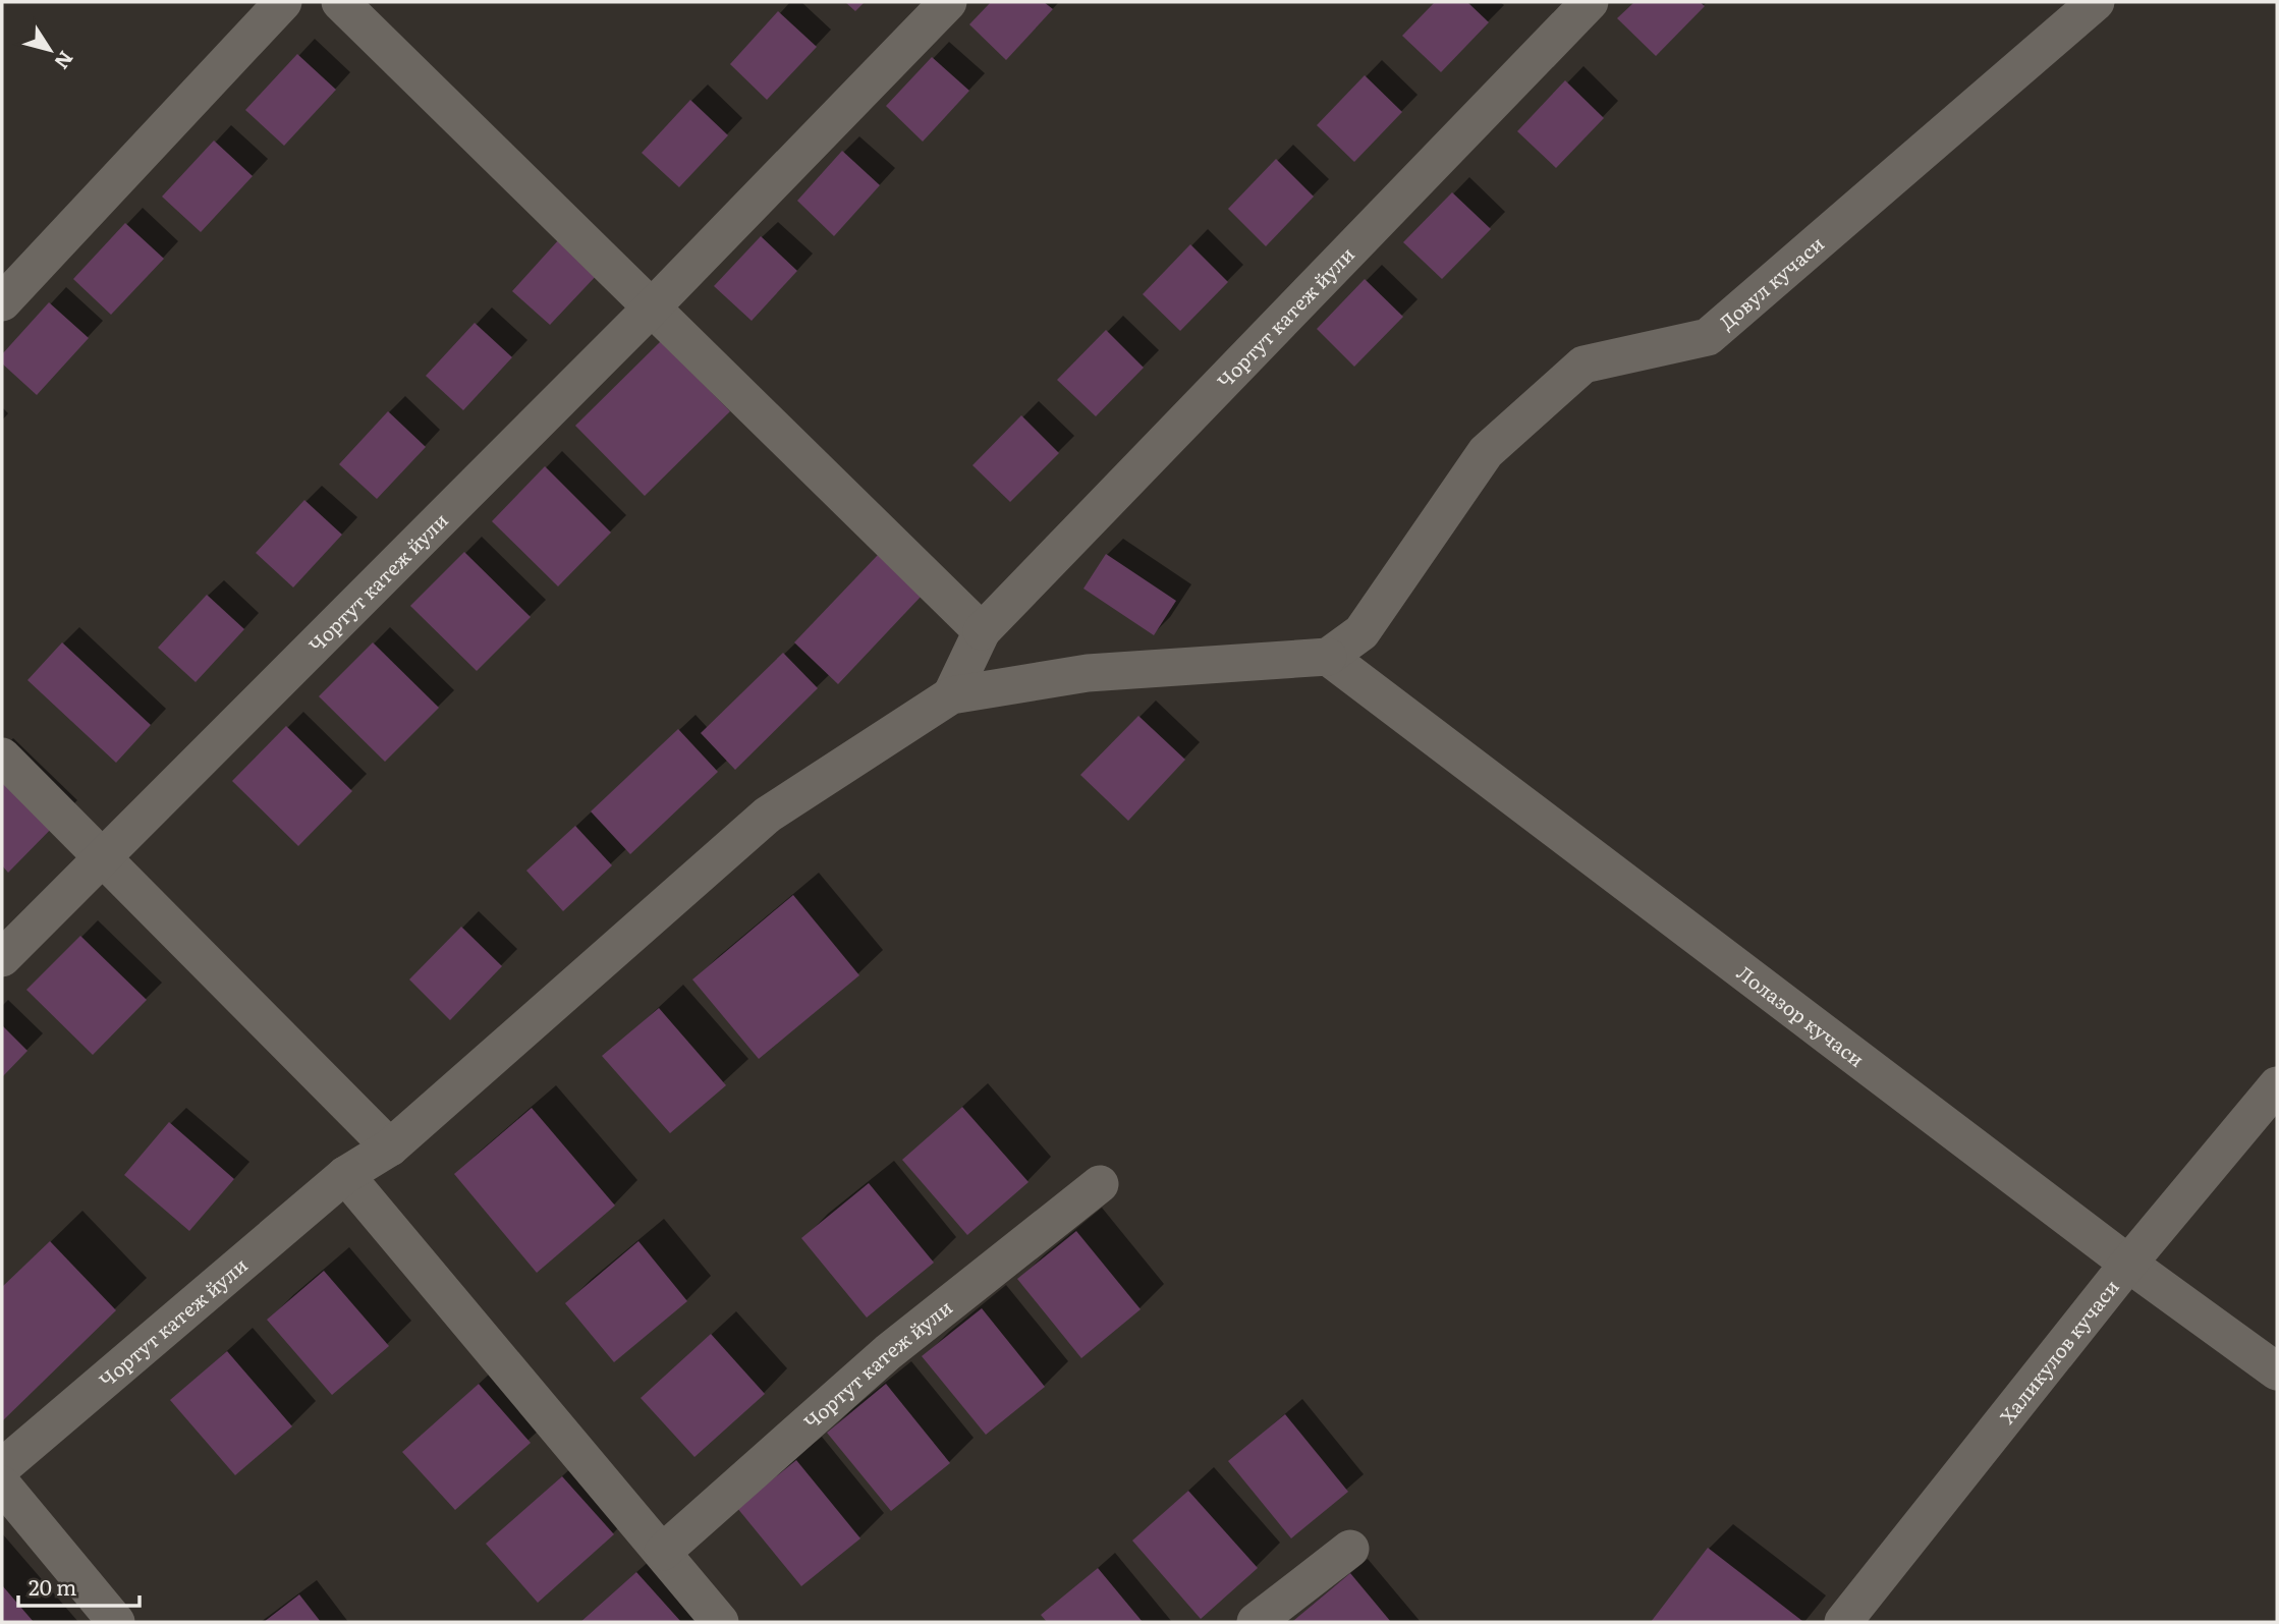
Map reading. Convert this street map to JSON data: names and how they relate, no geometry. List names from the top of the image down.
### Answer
{
  "streets": {
    "street": [
      "Довул кучаси",
      "Чортут катеж йули",
      "Лолазор кучаси",
      "Халикулов кучаси"
    ]
  },
  "crossings": [
    ["Довул кучаси", "Чортут катеж йули"],
    ["Довул кучаси", "Лолазор кучаси"],
    ["Чортут катеж йули", "Лолазор кучаси"],
    ["Лолазор кучаси", "Халикулов кучаси"]
  ],
  "scale_bar": "20 m",
  "north": "bottom right"
}
